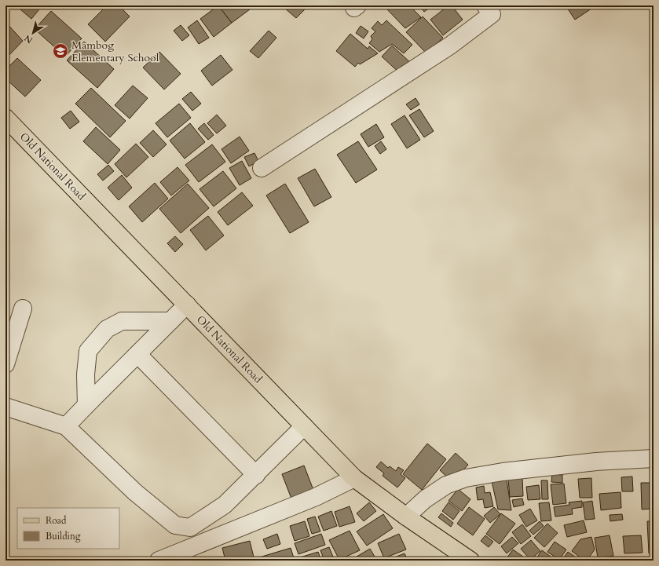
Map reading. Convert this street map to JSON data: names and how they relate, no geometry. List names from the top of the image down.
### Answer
{
  "streets": {
    "main road": ["Old National Road"]
  },
  "places": {
    "school or university": ["Mambog Elementary School"]
  },
  "legend": ["Road", "Building"],
  "north": "bottom left"
}
